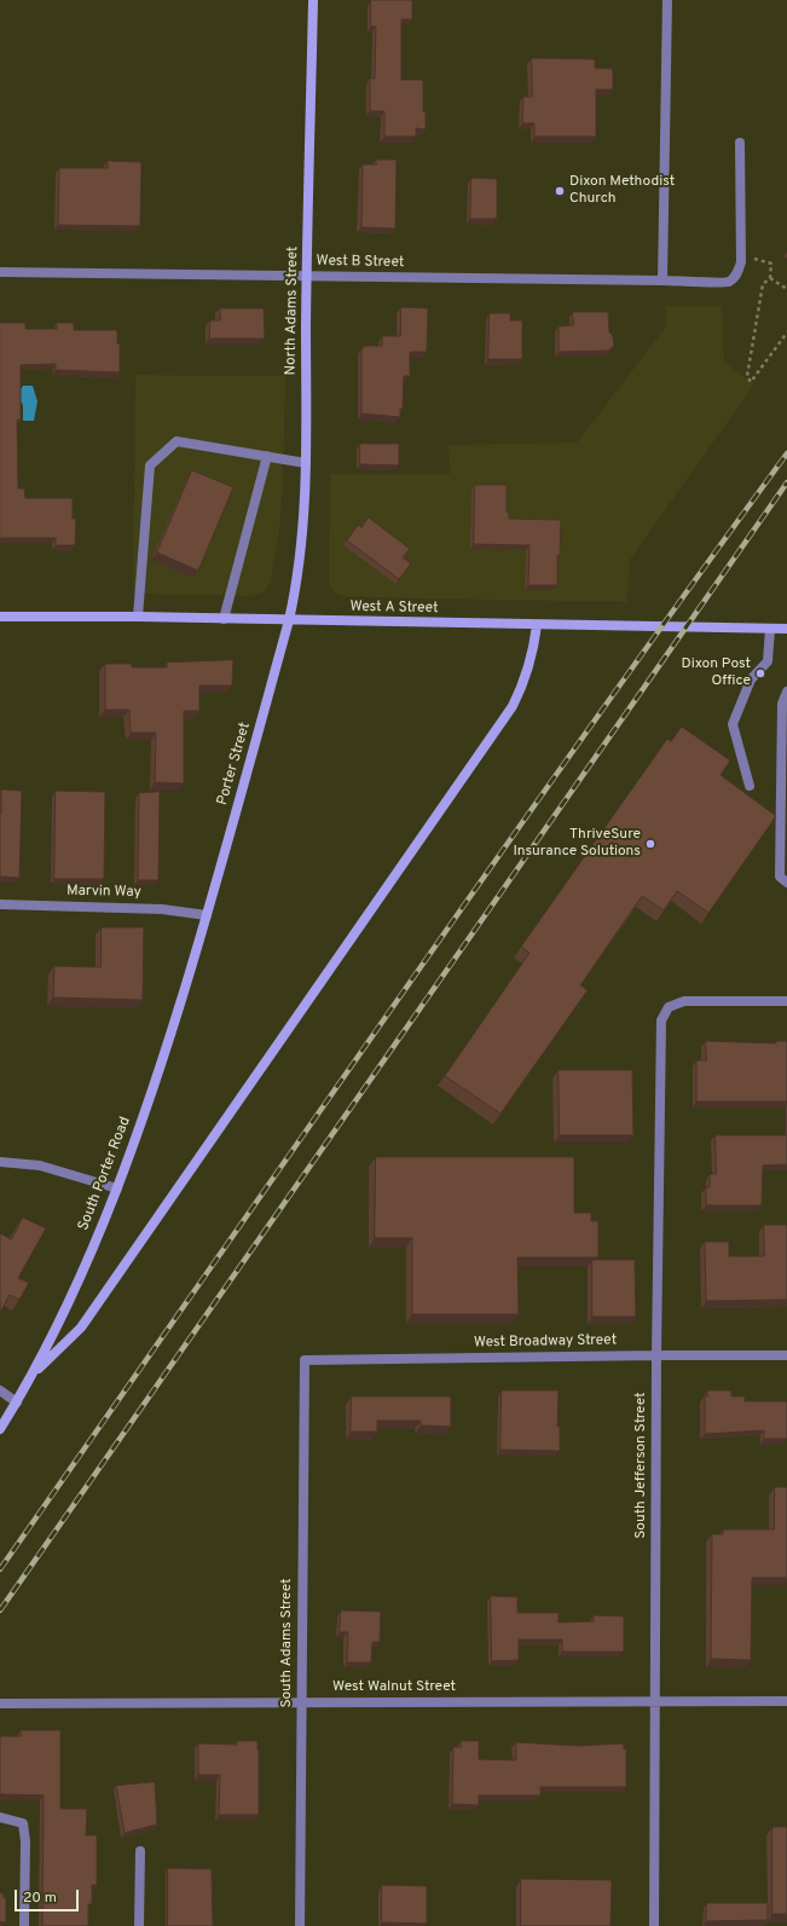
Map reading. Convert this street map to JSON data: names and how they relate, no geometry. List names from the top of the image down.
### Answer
{
  "streets": {
    "street": [
      "West B Street",
      "North Adams Street",
      "West A Street",
      "Porter Street",
      "Marvin Way",
      "South Porter Road",
      "West Broadway Street",
      "South Jefferson Street",
      "South Adams Street",
      "West Walnut Street"
    ]
  },
  "crossings": [
    ["West B Street", "North Adams Street"],
    ["North Adams Street", "West A Street"],
    ["North Adams Street", "Porter Street"],
    ["West A Street", "Porter Street"],
    ["Porter Street", "Marvin Way"],
    ["Porter Street", "South Porter Road"],
    ["Marvin Way", "South Porter Road"],
    ["West Broadway Street", "South Jefferson Street"],
    ["West Broadway Street", "South Adams Street"],
    ["South Jefferson Street", "West Walnut Street"],
    ["South Adams Street", "West Walnut Street"]
  ],
  "places": ["Dixon Methodist Church", "Dixon Post Office", "ThriveSure Insurance Solutions"],
  "scale_bar": "20 m"
}
